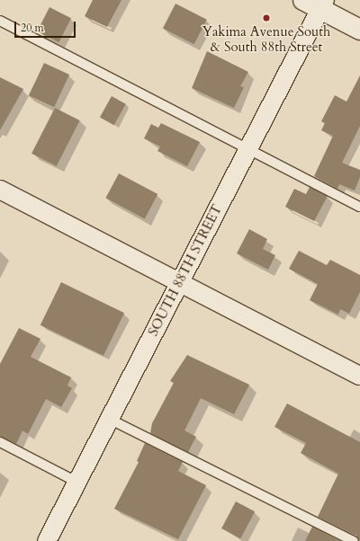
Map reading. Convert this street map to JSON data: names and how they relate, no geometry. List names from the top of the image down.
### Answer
{
  "streets": {
    "street": ["SOUTH 88TH STREET"]
  },
  "places": ["Yakima Avenue South & South 88th Street"],
  "scale_bar": "20 m"
}
